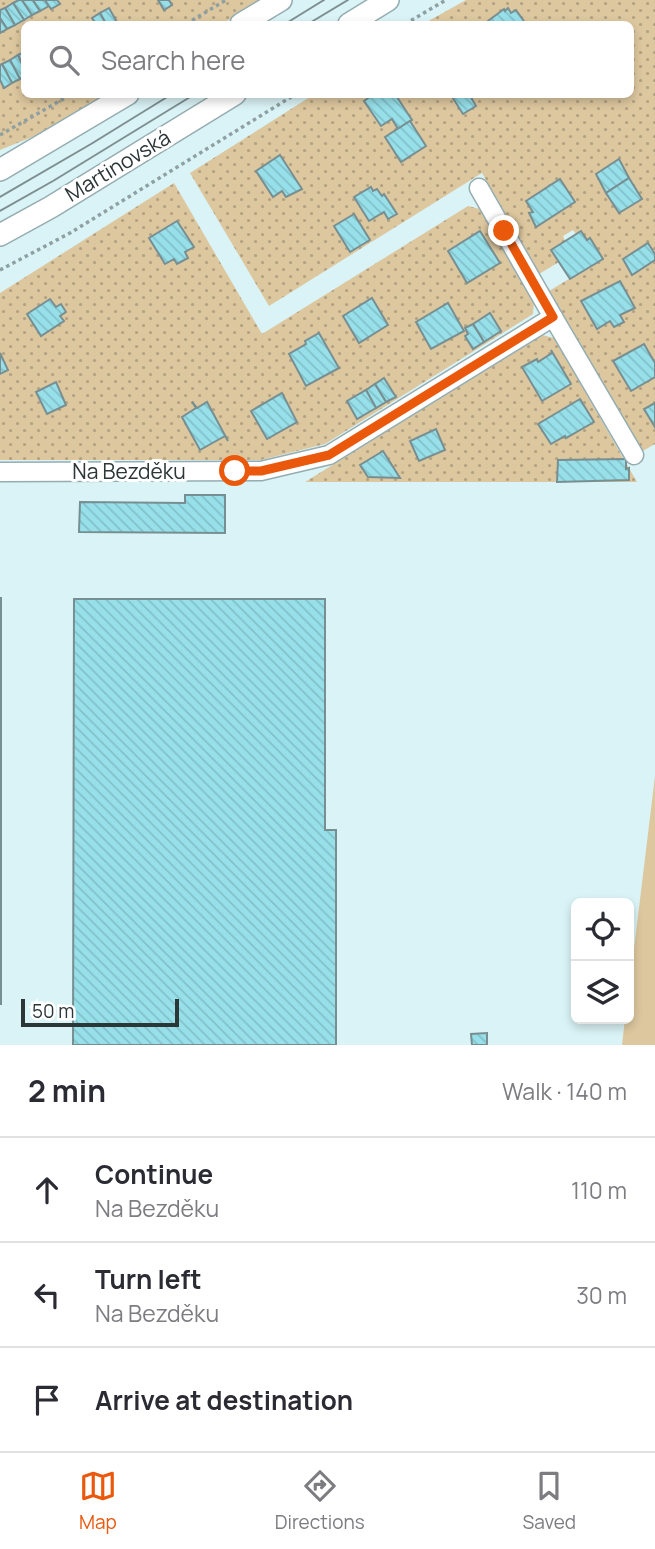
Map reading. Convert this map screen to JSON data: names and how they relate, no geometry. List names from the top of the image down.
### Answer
{
  "streets": {
    "street": ["Martinovská", "Na Bezděku"]
  },
  "scale_bar": "50 m",
  "page": {
    "search": "Search here",
    "scale": "50 m",
    "heading": ["2 min", "Walk · 140 m"],
    "list": [
      ["Continue", "Na Bezděku", "110 m"],
      ["Turn left", "Na Bezděku", "30 m"],
      "Arrive at destination"
    ],
    "nav": ["Map", "Directions", "Saved"]
  }
}
